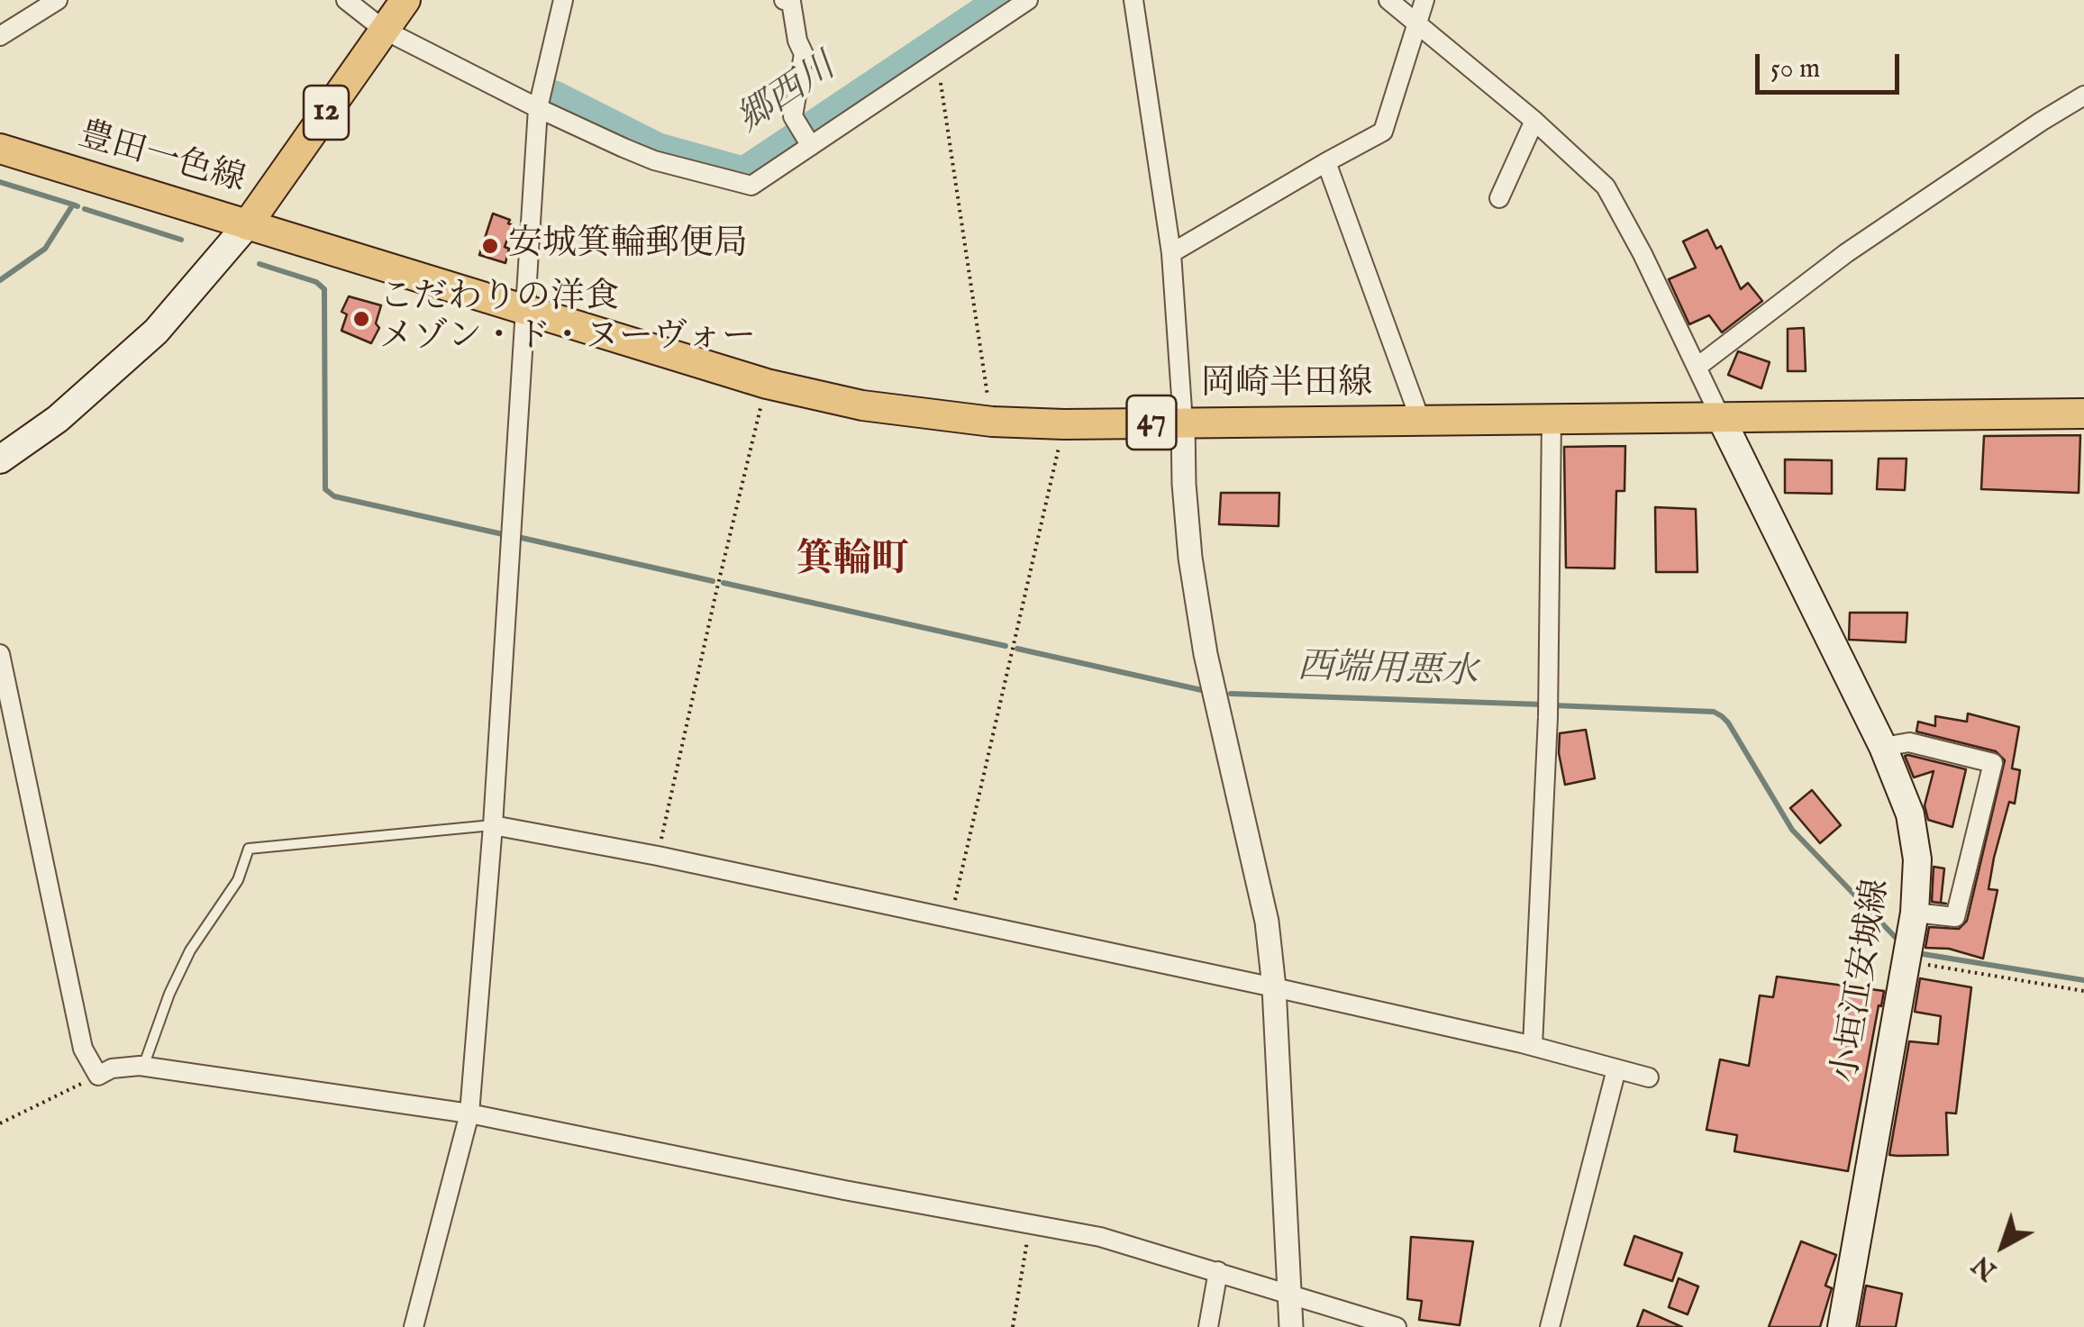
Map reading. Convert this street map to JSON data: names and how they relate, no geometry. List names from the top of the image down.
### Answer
{
  "streets": {
    "main road": [
      "12",
      "豊田一色線",
      "岡崎半田線",
      "47",
      "小垣江安城線"
    ]
  },
  "crossings": [
    ["豊田一色線", "岡崎半田線"],
    ["岡崎半田線", "小垣江安城線"]
  ],
  "districts": ["箕輪町"],
  "water": ["郷西川", "西端用悪水"],
  "places": ["安城箕輪郵便局", "こだわりの洋食 メゾン・ド・ヌーヴォー"],
  "scale_bar": "50 m",
  "north": "bottom left"
}
